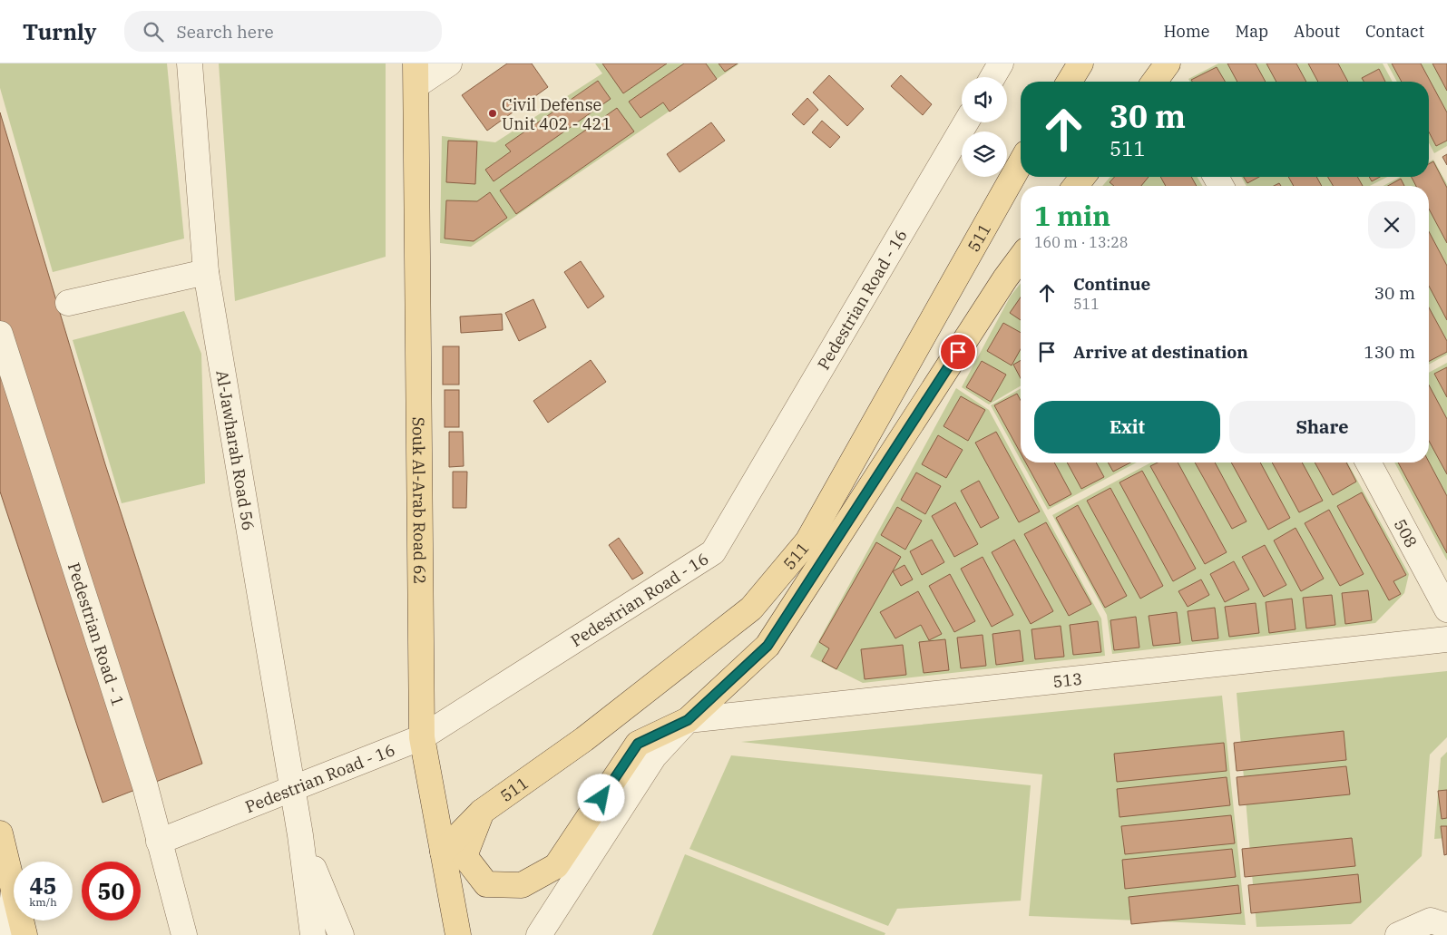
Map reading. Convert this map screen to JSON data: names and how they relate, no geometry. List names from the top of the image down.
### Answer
{
  "streets": {
    "main road": ["511", "Souk Al-Arab Road 62"],
    "street": [
      "Pedestrian Road - 16",
      "Al-Jawharah Road 56",
      "508",
      "Pedestrian Road - 1",
      "513"
    ]
  },
  "crossings": [
    ["511", "Souk Al-Arab Road 62"],
    ["511", "513"],
    ["Pedestrian Road - 16", "Al-Jawharah Road 56"],
    ["Pedestrian Road - 16", "Souk Al-Arab Road 62"],
    ["Pedestrian Road - 16", "Pedestrian Road - 1"]
  ],
  "places": ["Civil Defense Unit 402 - 421"],
  "page": {
    "header": "Turnly",
    "search": "Search here",
    "nav": [
      "Home",
      "Map",
      "About",
      "Contact"
    ],
    "turn": ["30 m", "511"],
    "heading": ["1 min", "160 m · 13:28"],
    "list": [
      {
        "name": "Continue",
        "note": "511",
        "value": "30 m"
      },
      {
        "name": "Arrive at destination",
        "value": "130 m"
      }
    ],
    "buttons": ["Exit", "Share"],
    "speed": "45 km/h",
    "limit": "50"
  }
}
